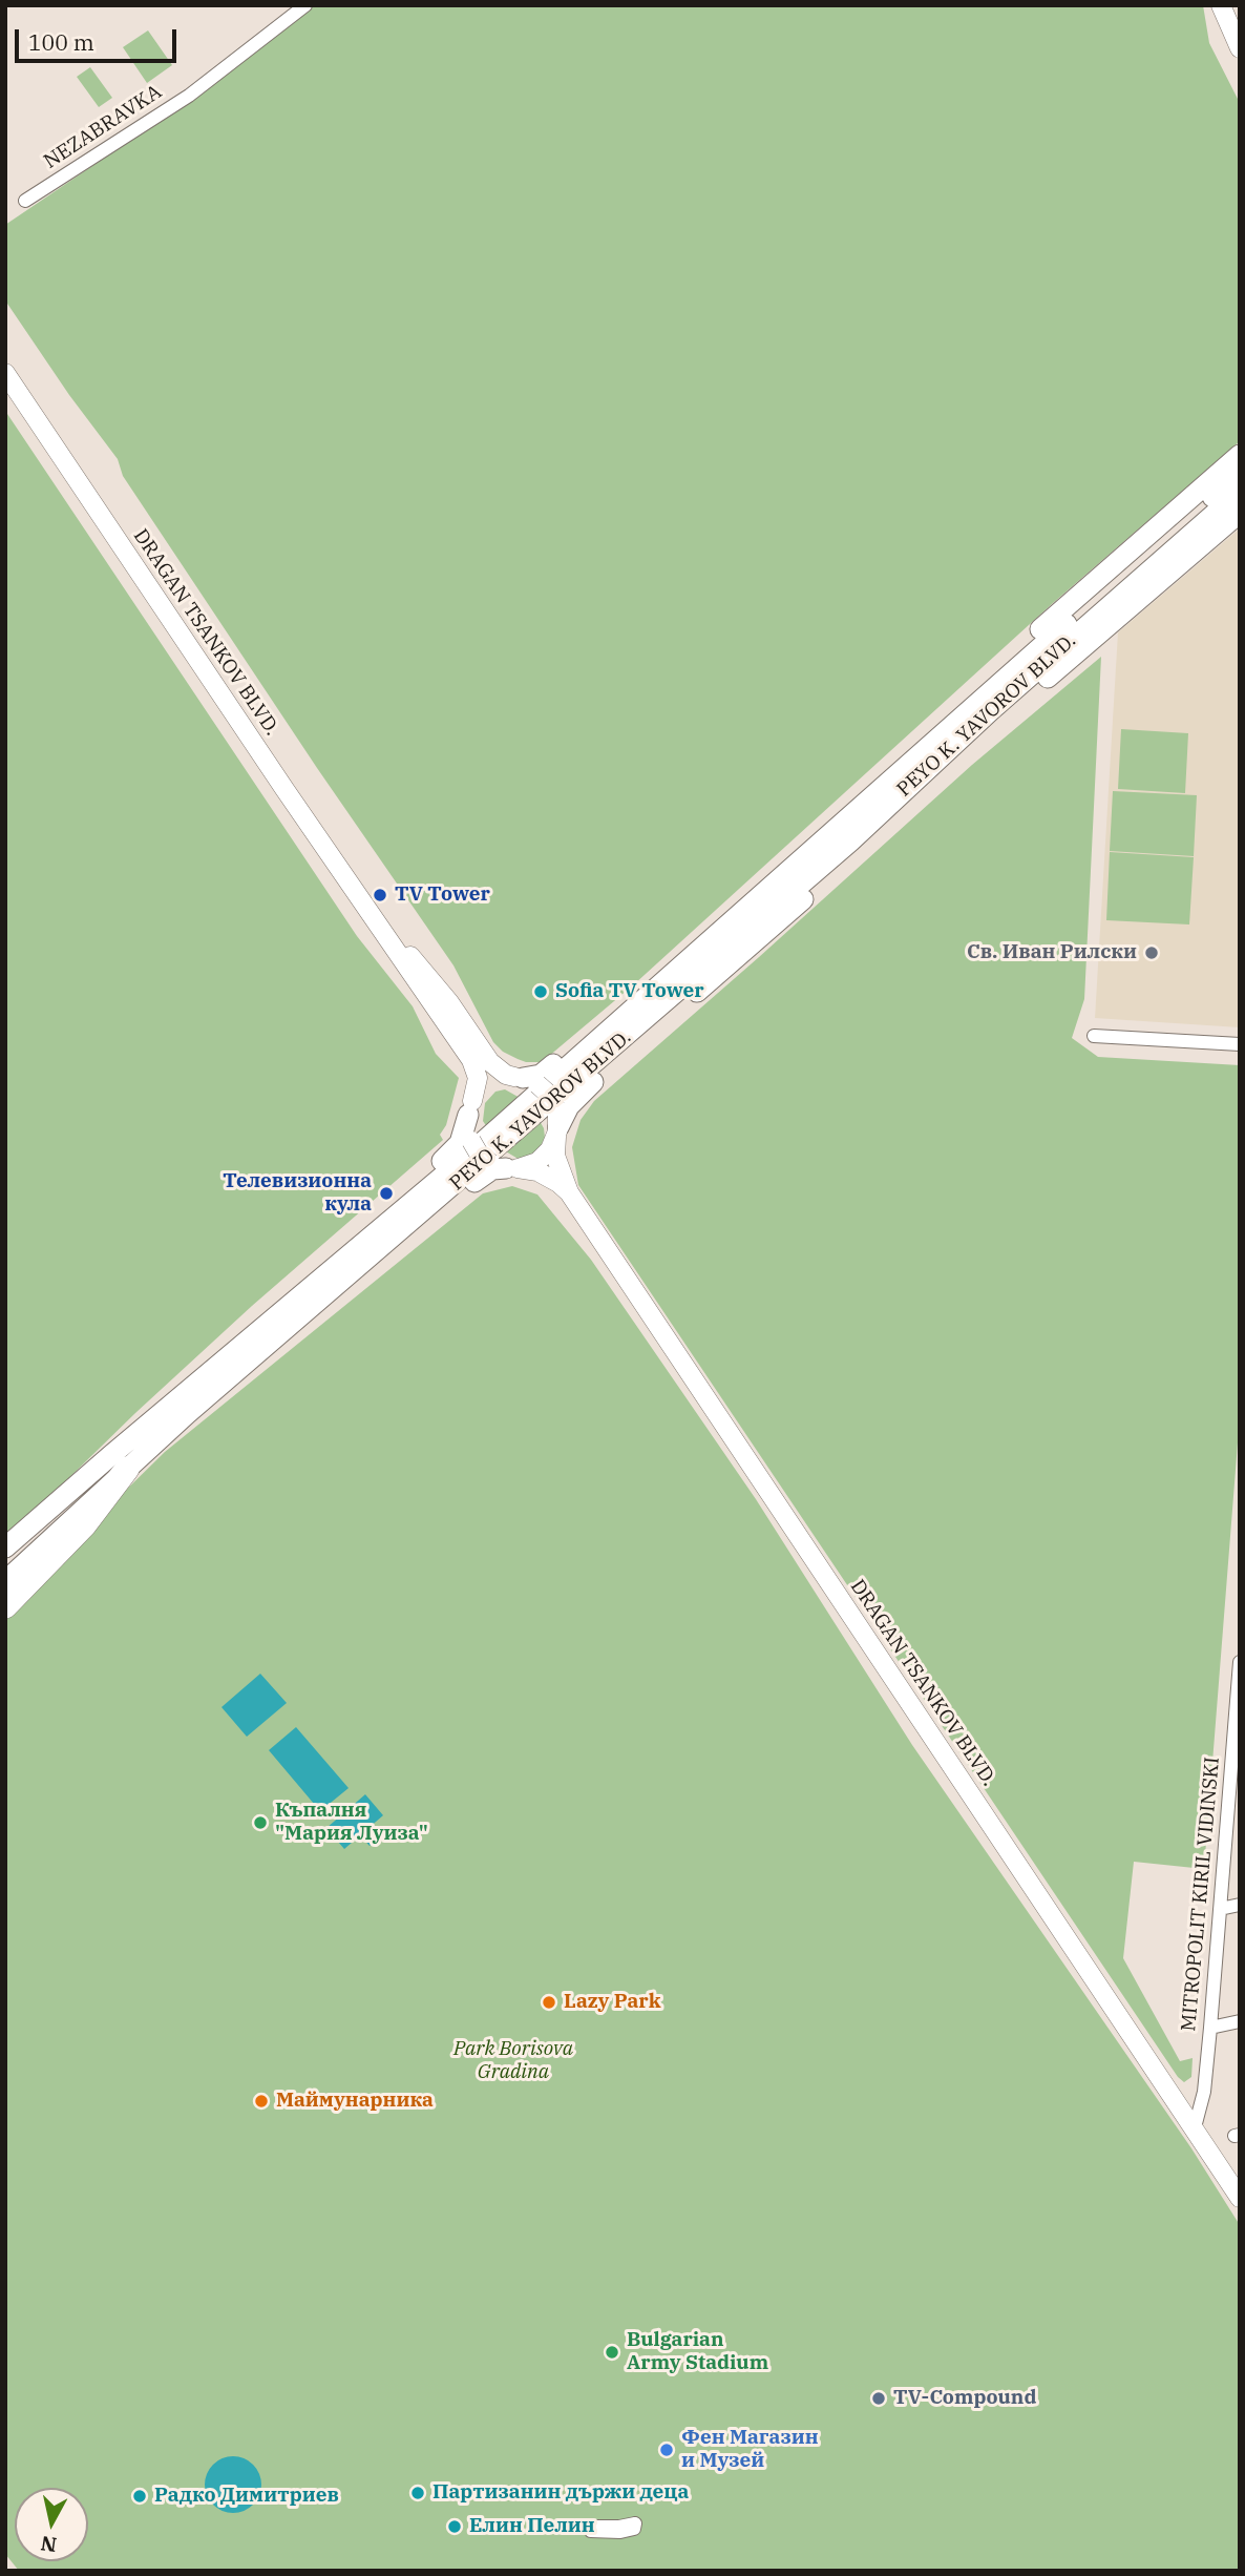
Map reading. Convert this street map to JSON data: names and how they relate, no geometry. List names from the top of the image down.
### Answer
{
  "streets": {
    "main road": ["DRAGAN TSANKOV BLVD.", "PEYO K. YAVOROV BLVD."],
    "street": ["NEZABRAVKA", "MITROPOLIT KIRIL VIDINSKI"]
  },
  "crossings": [
    ["DRAGAN TSANKOV BLVD.", "MITROPOLIT KIRIL VIDINSKI"]
  ],
  "parks": ["Park Borisova Gradina"],
  "places": [
    "TV Tower",
    "Св. Иван Рилски",
    "Sofia TV Tower",
    "Телевизионна кула",
    "Къпалня \"Мария Луиза\"",
    "Lazy Park",
    "Маймунарника",
    "Bulgarian Army Stadium",
    "TV-Compound",
    "Фен Магазин и Музей",
    "Партизанин държи деца",
    "Радко Димитриев",
    "Елин Пелин"
  ],
  "scale_bar": "100 m",
  "north": "bottom"
}
